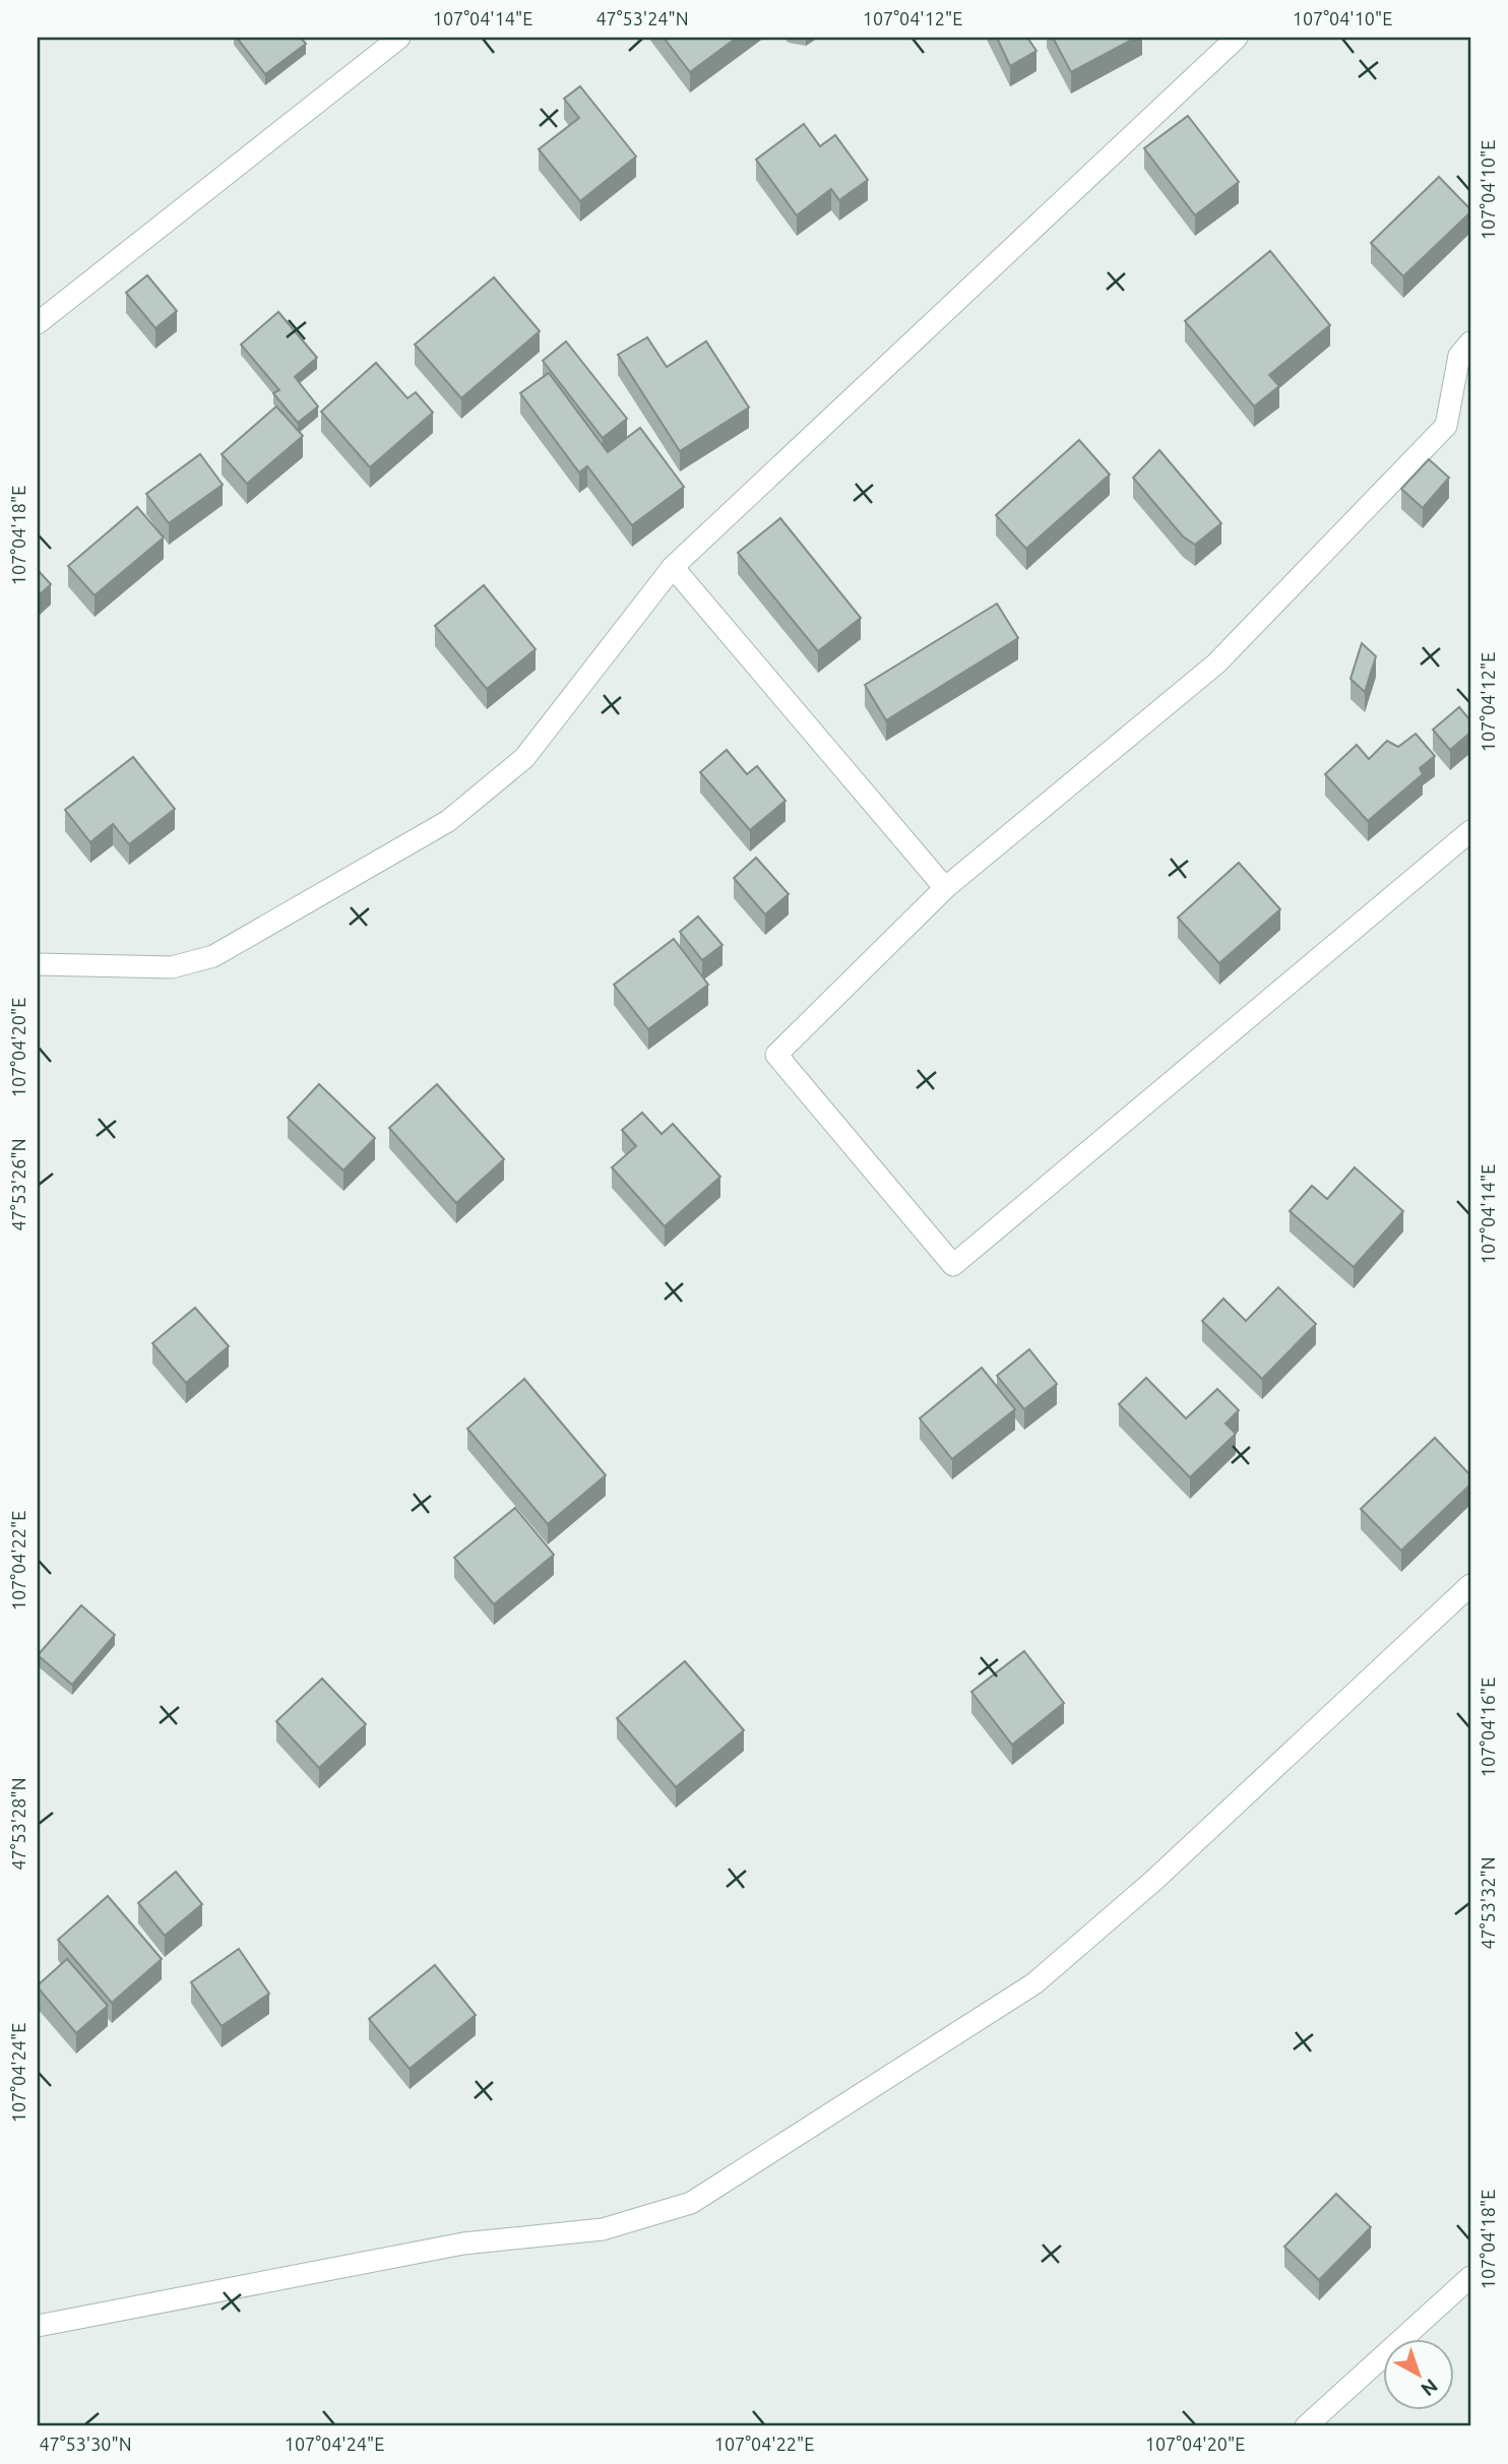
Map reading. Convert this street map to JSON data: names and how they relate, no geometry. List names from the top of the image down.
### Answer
{
  "north": "bottom right",
  "coordinates": [
    "107°04'14\"E",
    "47°53'24\"N",
    "107°04'12\"E",
    "107°04'10\"E",
    "107°04'18\"E",
    "107°04'20\"E",
    "47°53'26\"N",
    "107°04'22\"E",
    "107°04'16\"E",
    "47°53'28\"N",
    "47°53'32\"N",
    "107°04'24\"E",
    "47°53'30\"N"
  ]
}
